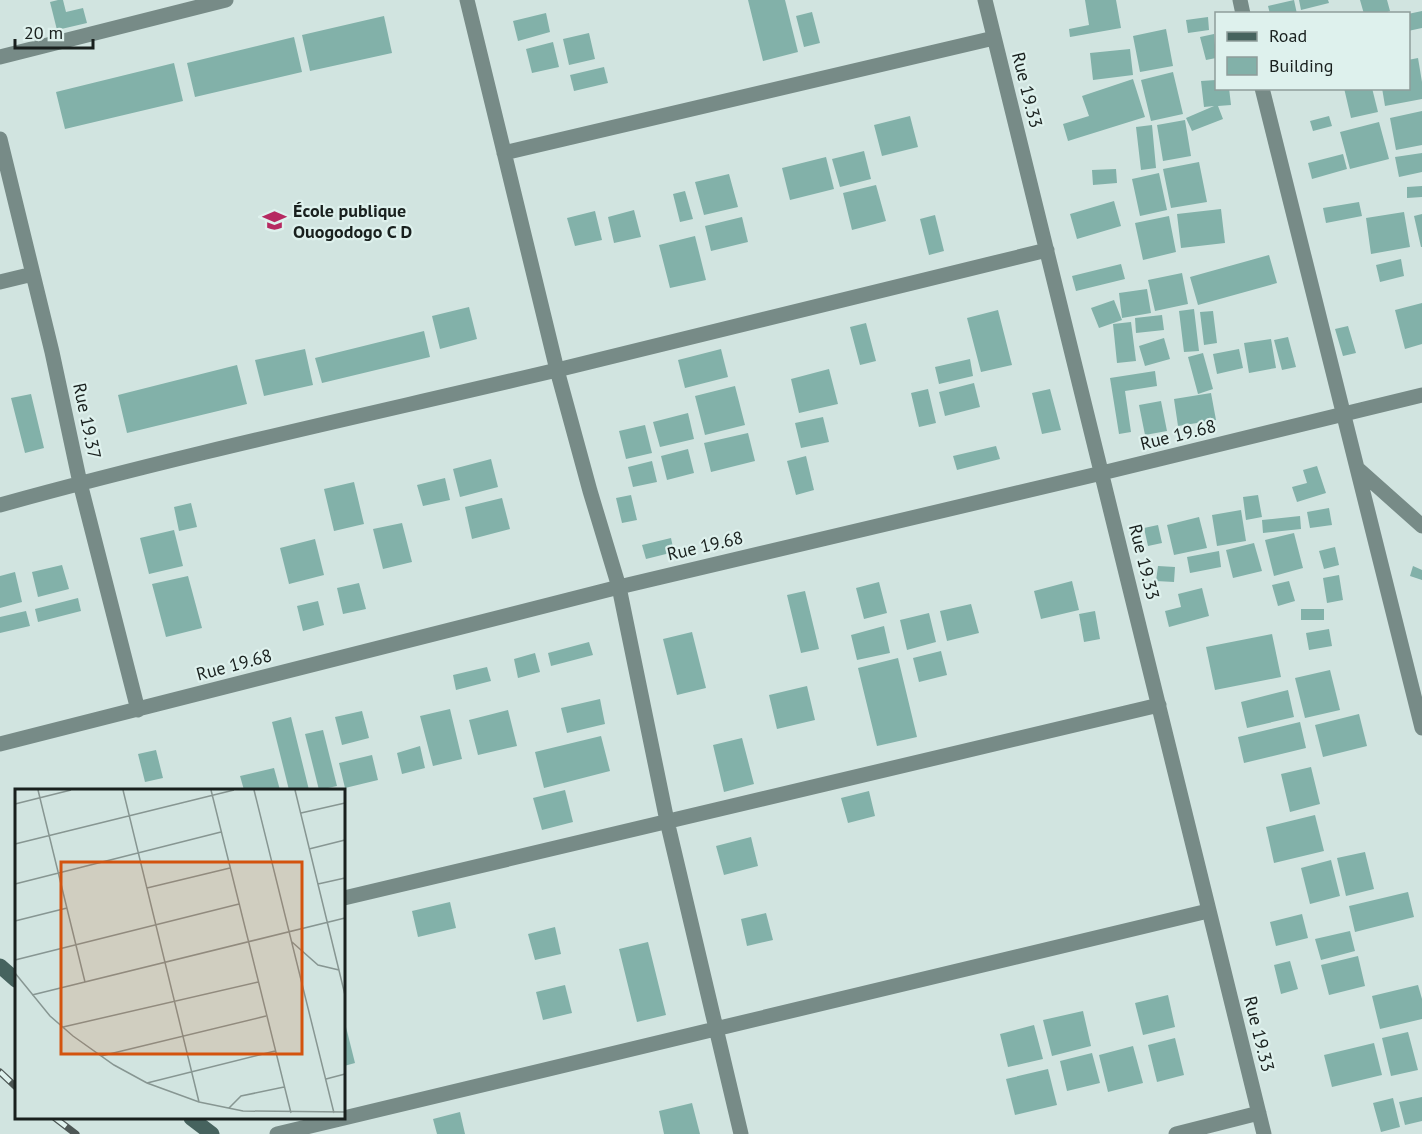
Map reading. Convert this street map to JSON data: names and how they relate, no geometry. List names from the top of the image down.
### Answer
{
  "streets": {
    "street": ["Rue 19.33", "Rue 19.37", "Rue 19.68"]
  },
  "crossings": [
    ["Rue 19.33", "Rue 19.68"],
    ["Rue 19.37", "Rue 19.68"]
  ],
  "places": {
    "school or university": ["École publique Ouogodogo C D"]
  },
  "legend": ["Road", "Building"],
  "scale_bar": "20 m"
}
